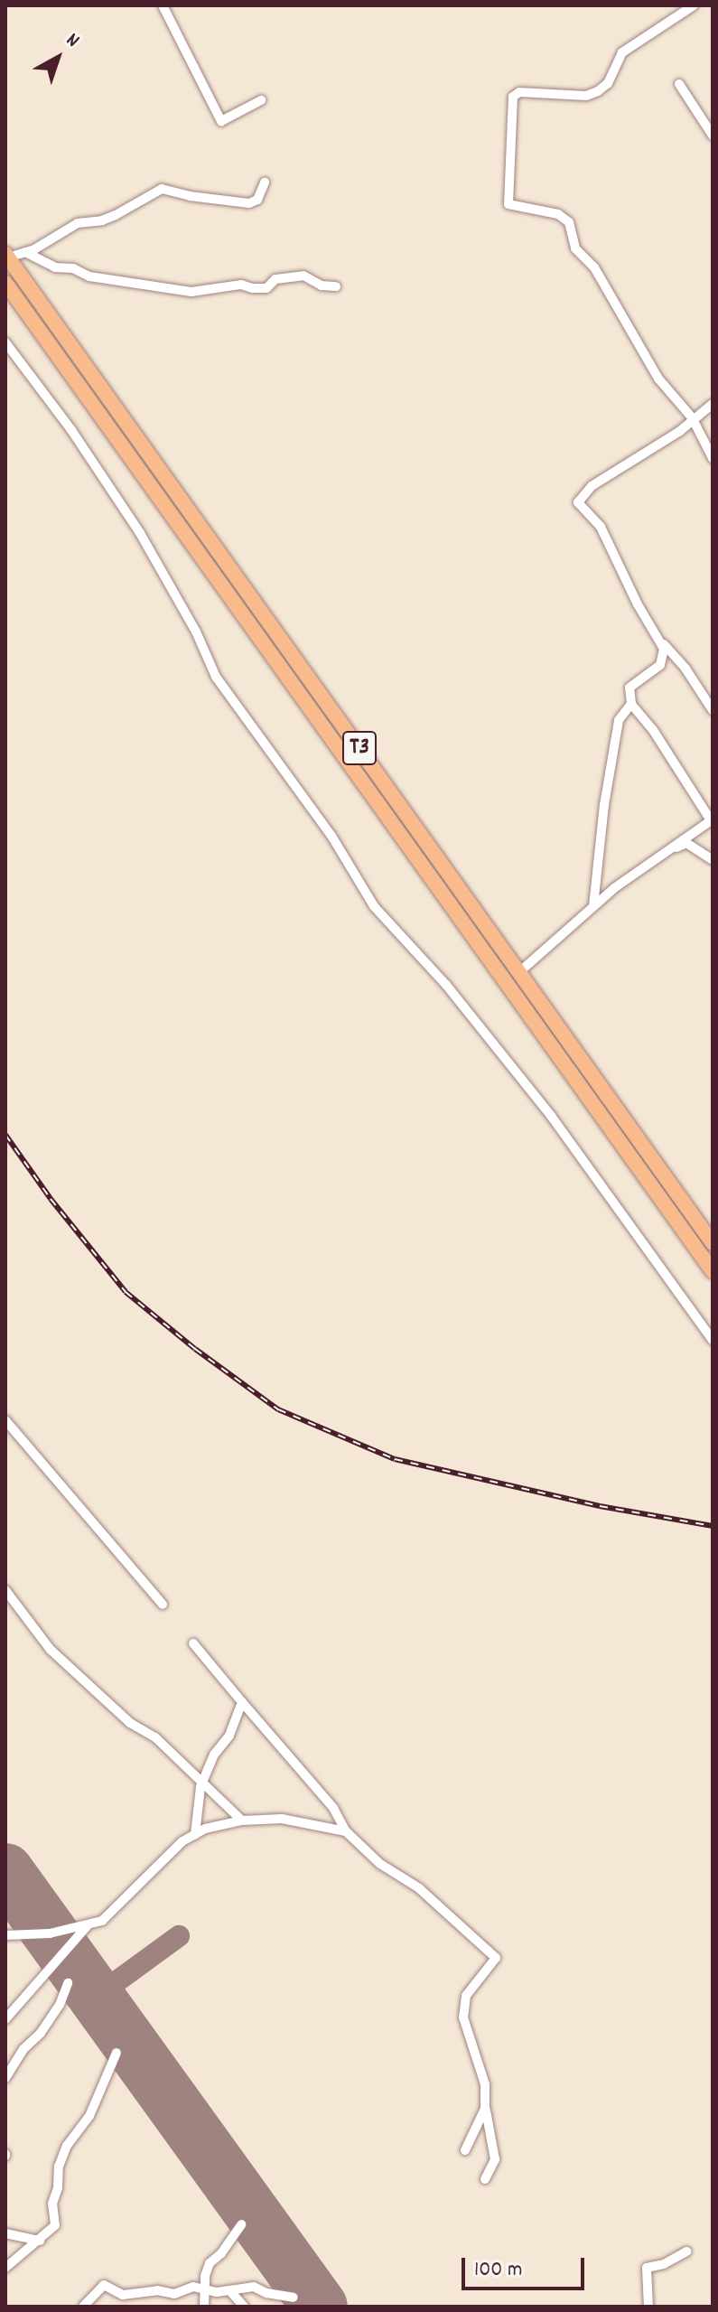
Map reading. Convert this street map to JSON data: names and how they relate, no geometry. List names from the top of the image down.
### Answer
{
  "streets": {
    "highway": ["T3"]
  },
  "scale_bar": "100 m",
  "north": "top right"
}
